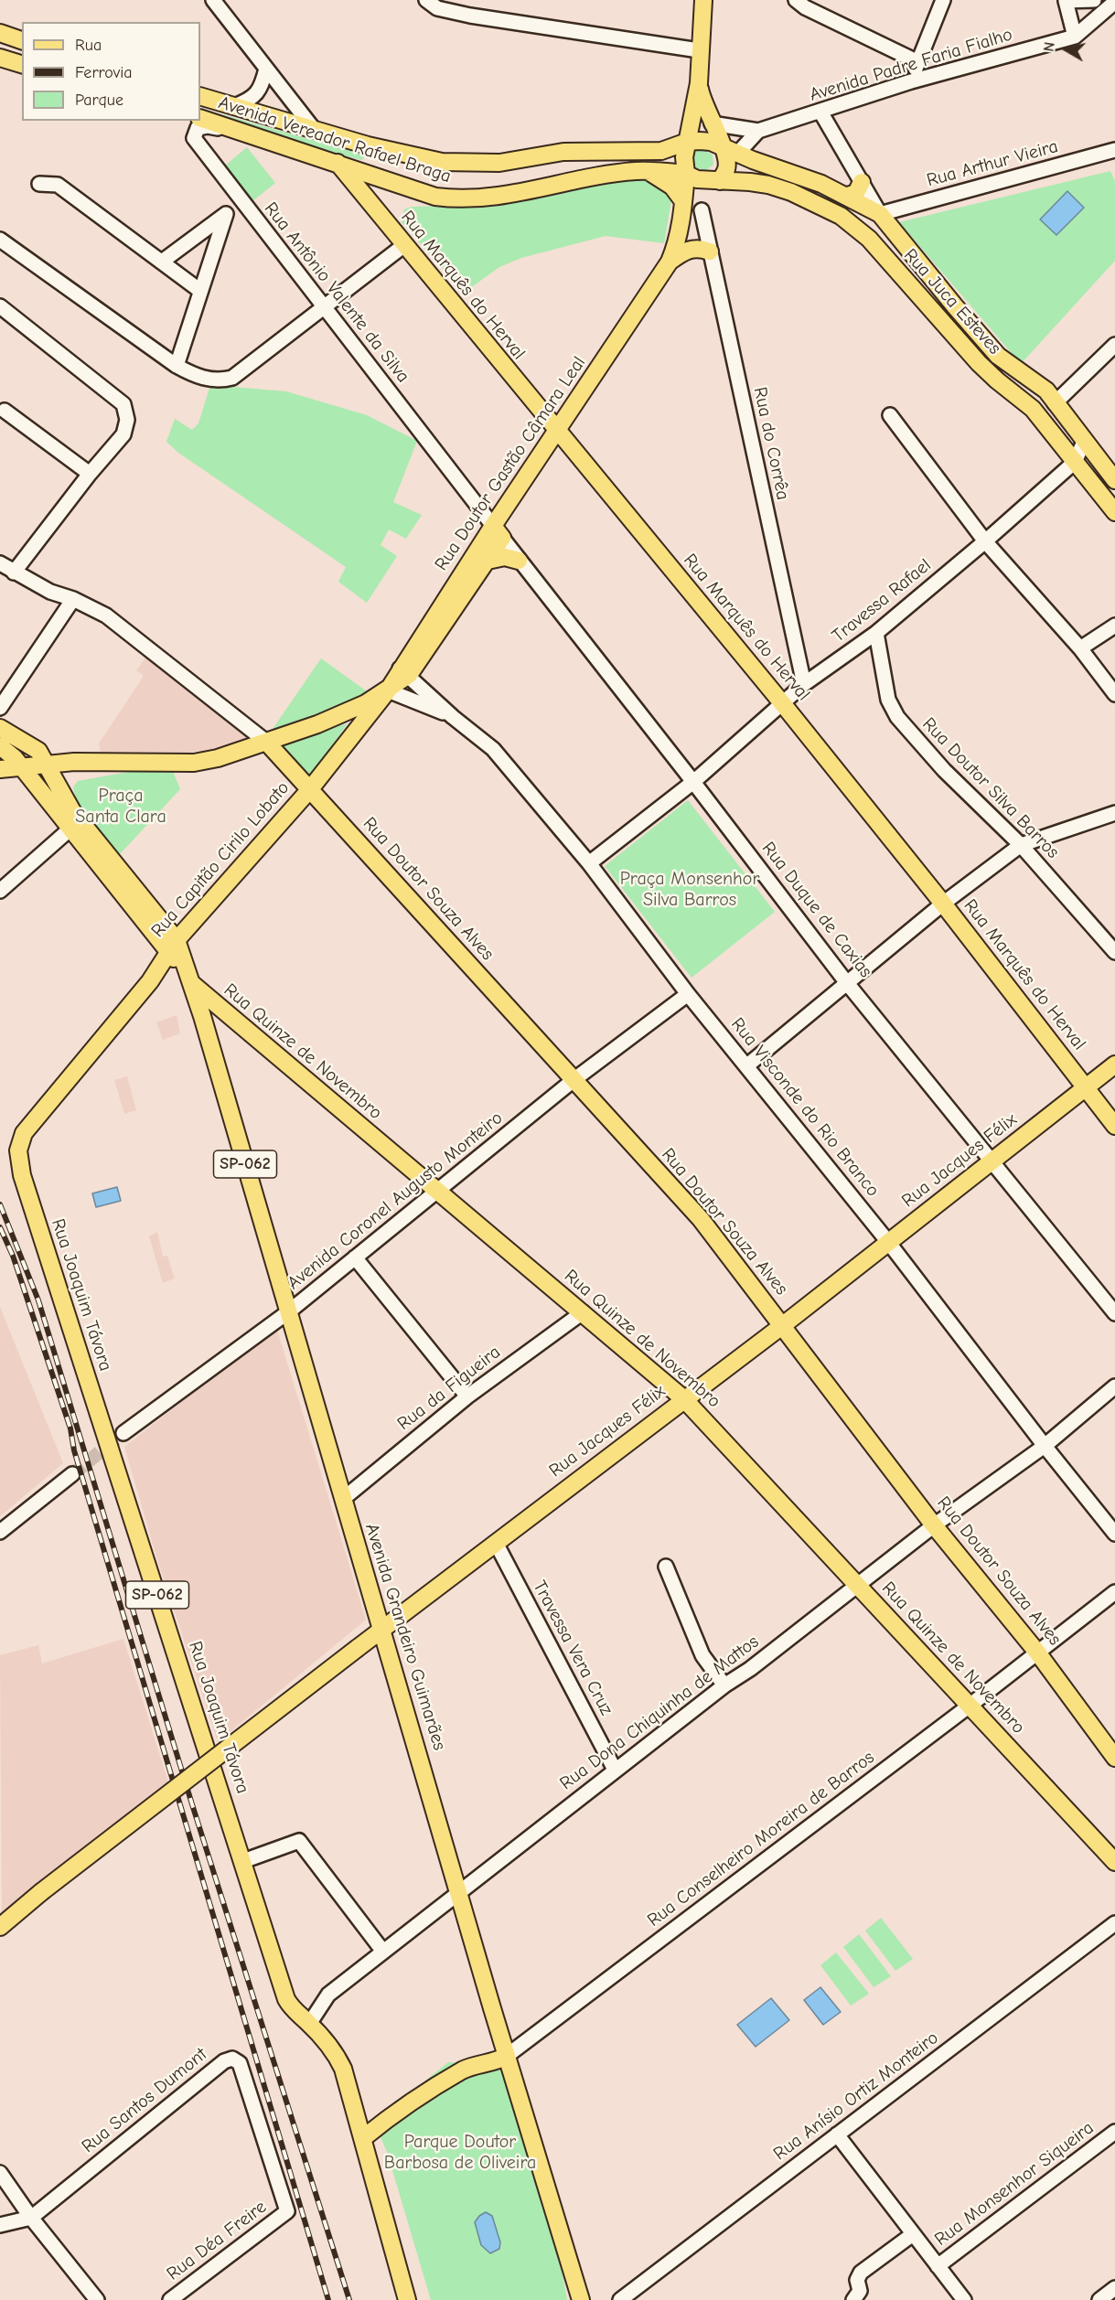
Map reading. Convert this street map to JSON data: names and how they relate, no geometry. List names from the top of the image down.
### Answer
{
  "streets": {
    "main road": [
      "Avenida Vereador Rafael Braga",
      "Rua Marquês do Herval",
      "Rua Juca Esteves",
      "Rua Doutor Gastão Câmara Leal",
      "Rua Capitão Cirilo Lobato",
      "Rua Doutor Souza Alves",
      "Rua Quinze de Novembro",
      "Rua Jacques Félix",
      "SP-062",
      "Rua Joaquim Távora",
      "Avenida Grandeiro Guimarães"
    ],
    "street": [
      "Avenida Padre Faria Fialho",
      "Rua Arthur Vieira",
      "Rua Antônio Valente da Silva",
      "Rua do Corrêa",
      "Travessa Rafael",
      "Rua Doutor Silva Barros",
      "Rua Duque de Caxias",
      "Rua Visconde do Rio Branco",
      "Avenida Coronel Augusto Monteiro",
      "Rua da Figueira",
      "Travessa Vera Cruz",
      "Rua Dona Chiquinha de Mattos",
      "Rua Conselheiro Moreira de Barros",
      "Rua Anísio Ortiz Monteiro",
      "Rua Santos Dumont",
      "Rua Monsenhor Siqueira",
      "Rua Déa Freire"
    ]
  },
  "crossings": [
    ["Avenida Padre Faria Fialho", "Avenida Vereador Rafael Braga"],
    ["Avenida Padre Faria Fialho", "Rua Juca Esteves"],
    ["Avenida Padre Faria Fialho", "Rua Doutor Gastão Câmara Leal"],
    ["Avenida Vereador Rafael Braga", "Rua Marquês do Herval"],
    ["Avenida Vereador Rafael Braga", "Rua Antônio Valente da Silva"],
    ["Avenida Vereador Rafael Braga", "Rua Juca Esteves"],
    ["Avenida Vereador Rafael Braga", "Rua Doutor Gastão Câmara Leal"],
    ["Rua Arthur Vieira", "Rua Juca Esteves"],
    ["Rua Marquês do Herval", "Rua Doutor Gastão Câmara Leal"],
    ["Rua Marquês do Herval", "Travessa Rafael"],
    ["Rua Marquês do Herval", "Rua Jacques Félix"],
    ["Rua Antônio Valente da Silva", "Rua Doutor Gastão Câmara Leal"],
    ["Rua Antônio Valente da Silva", "Rua Duque de Caxias"],
    ["Rua Juca Esteves", "Rua Doutor Gastão Câmara Leal"],
    ["Rua Juca Esteves", "Travessa Rafael"],
    ["Rua do Corrêa", "Rua Doutor Gastão Câmara Leal"],
    ["Rua do Corrêa", "Travessa Rafael"],
    ["Rua Doutor Gastão Câmara Leal", "Rua Duque de Caxias"],
    ["Rua Doutor Gastão Câmara Leal", "Rua Visconde do Rio Branco"],
    ["Travessa Rafael", "Rua Doutor Silva Barros"],
    ["Travessa Rafael", "Rua Duque de Caxias"],
    ["Rua Capitão Cirilo Lobato", "Rua Doutor Souza Alves"],
    ["Rua Capitão Cirilo Lobato", "Rua Quinze de Novembro"],
    ["Rua Capitão Cirilo Lobato", "Rua Visconde do Rio Branco"],
    ["Rua Capitão Cirilo Lobato", "Rua Joaquim Távora"],
    ["Rua Doutor Souza Alves", "Rua Jacques Félix"],
    ["Rua Doutor Souza Alves", "Avenida Coronel Augusto Monteiro"],
    ["Rua Doutor Souza Alves", "Rua Dona Chiquinha de Mattos"],
    ["Rua Doutor Souza Alves", "Rua Conselheiro Moreira de Barros"],
    ["Rua Duque de Caxias", "Rua Jacques Félix"],
    ["Rua Quinze de Novembro", "Rua Jacques Félix"],
    ["Rua Quinze de Novembro", "SP-062"],
    ["Rua Quinze de Novembro", "Avenida Coronel Augusto Monteiro"],
    ["Rua Quinze de Novembro", "Rua da Figueira"],
    ["Rua Quinze de Novembro", "Avenida Grandeiro Guimarães"],
    ["Rua Quinze de Novembro", "Rua Dona Chiquinha de Mattos"],
    ["Rua Quinze de Novembro", "Rua Conselheiro Moreira de Barros"],
    ["Rua Visconde do Rio Branco", "Rua Jacques Félix"],
    ["Rua Visconde do Rio Branco", "Avenida Coronel Augusto Monteiro"],
    ["Rua Visconde do Rio Branco", "Rua Dona Chiquinha de Mattos"],
    ["Rua Jacques Félix", "Avenida Grandeiro Guimarães"],
    ["Rua Jacques Félix", "Travessa Vera Cruz"],
    ["Avenida Coronel Augusto Monteiro", "Avenida Grandeiro Guimarães"],
    ["Rua Joaquim Távora", "Rua Dona Chiquinha de Mattos"],
    ["Rua da Figueira", "Avenida Grandeiro Guimarães"],
    ["Avenida Grandeiro Guimarães", "Rua Dona Chiquinha de Mattos"],
    ["Avenida Grandeiro Guimarães", "Rua Conselheiro Moreira de Barros"],
    ["Travessa Vera Cruz", "Rua Dona Chiquinha de Mattos"],
    ["Rua Santos Dumont", "Rua Déa Freire"]
  ],
  "parks": ["Praça Santa Clara", "Praça Monsenhor Silva Barros", "Parque Doutor Barbosa de Oliveira"],
  "legend": ["Rua", "Ferrovia", "Parque"],
  "north": "left"
}
